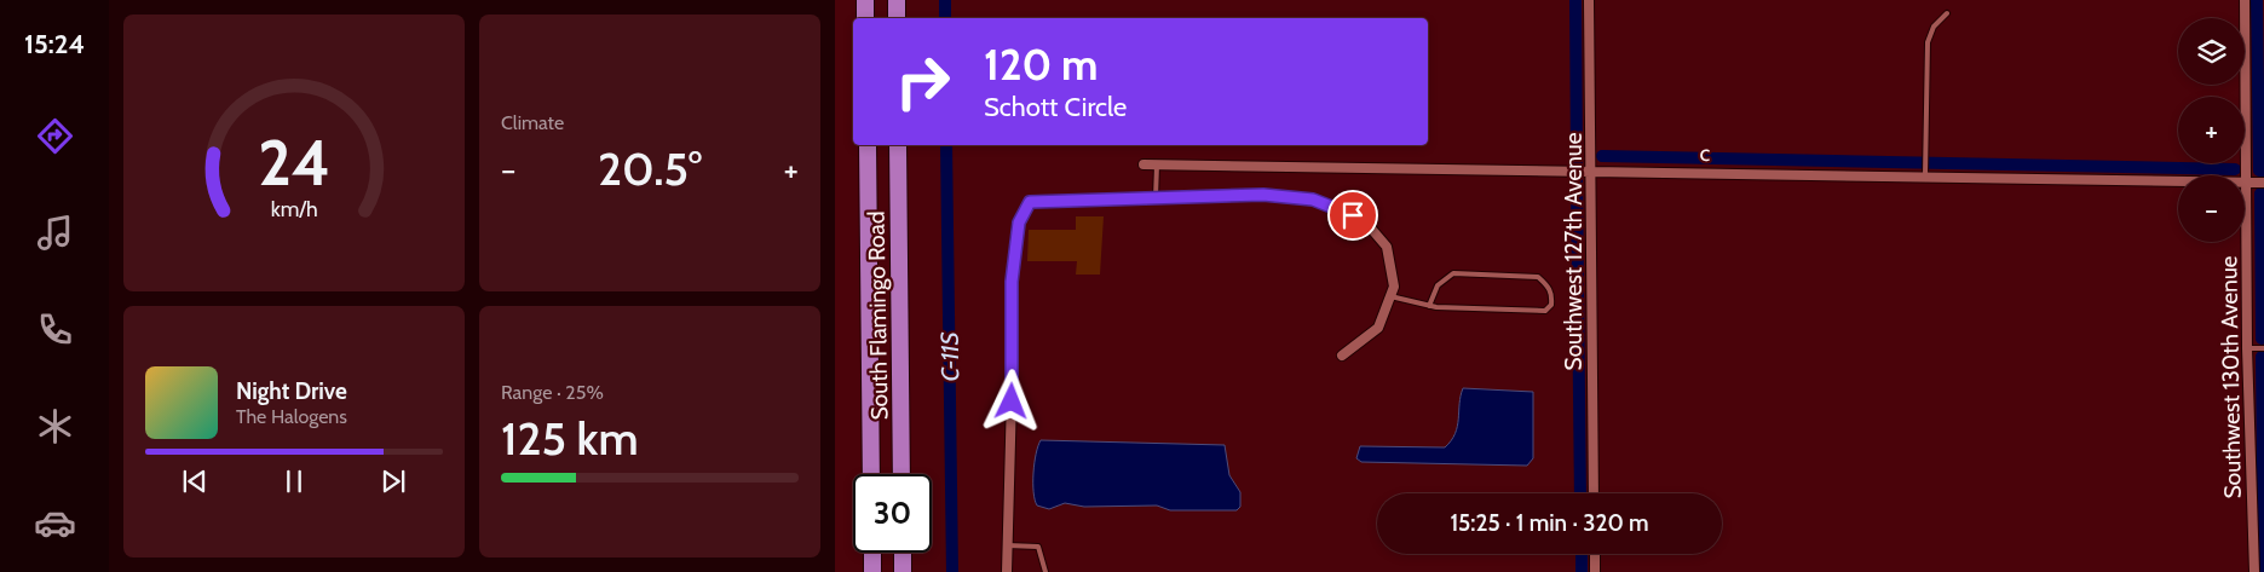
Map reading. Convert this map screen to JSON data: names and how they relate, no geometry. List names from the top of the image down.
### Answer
{
  "streets": {
    "highway": ["South Flamingo Road"],
    "street": ["c", "Southwest 127th Avenue", "Southwest 130th Avenue"]
  },
  "crossings": [
    ["c", "Southwest 127th Avenue"],
    ["c", "Southwest 130th Avenue"]
  ],
  "water": ["C-11S"],
  "page": {
    "tabs": "15:24",
    "tile": [
      "Climate",
      ["Range · 25%", "125 km"]
    ],
    "map_buttons": ["+", "−"],
    "turn": ["120 m", "Schott Circle"],
    "heat": ["−", "20.5°", "+"],
    "song": ["Night Drive", "The Halogens"],
    "limit": "30",
    "trip": "15:25 · 1 min · 320 m",
    "gauge": ["24", "km/h"]
  }
}
